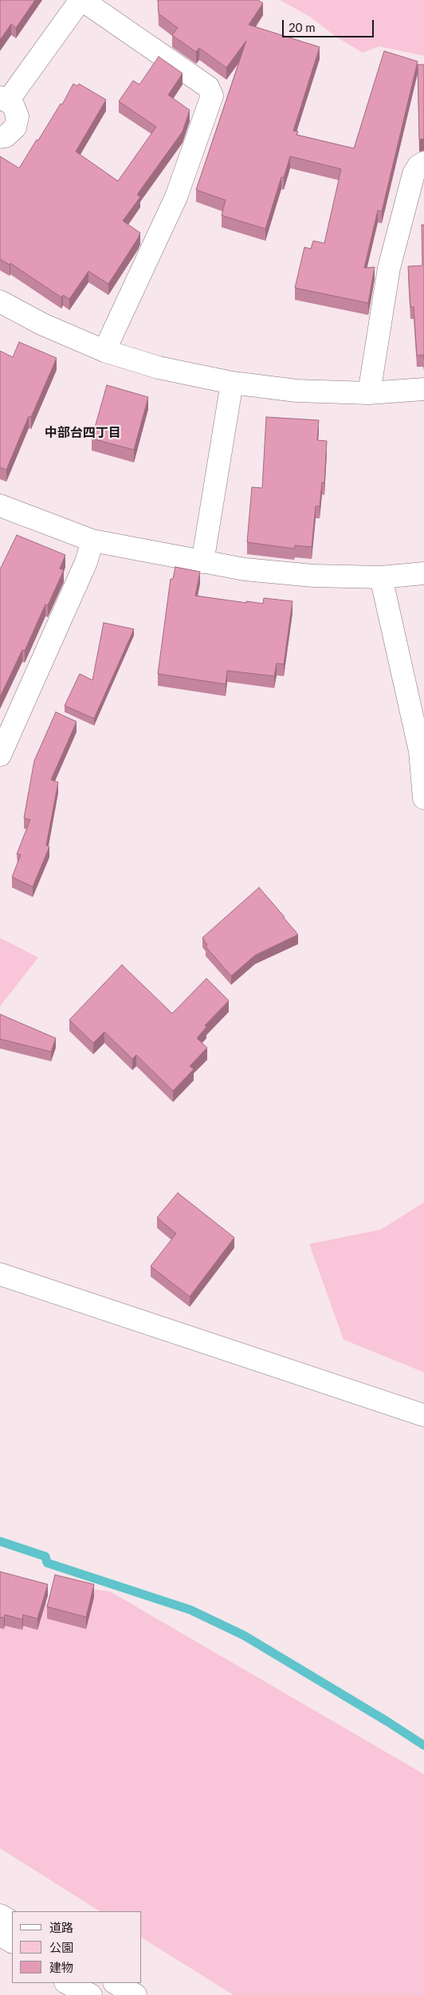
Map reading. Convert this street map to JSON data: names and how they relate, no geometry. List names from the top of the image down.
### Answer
{
  "districts": ["中部台四丁目"],
  "legend": ["道路", "公園", "建物"],
  "scale_bar": "20 m"
}
